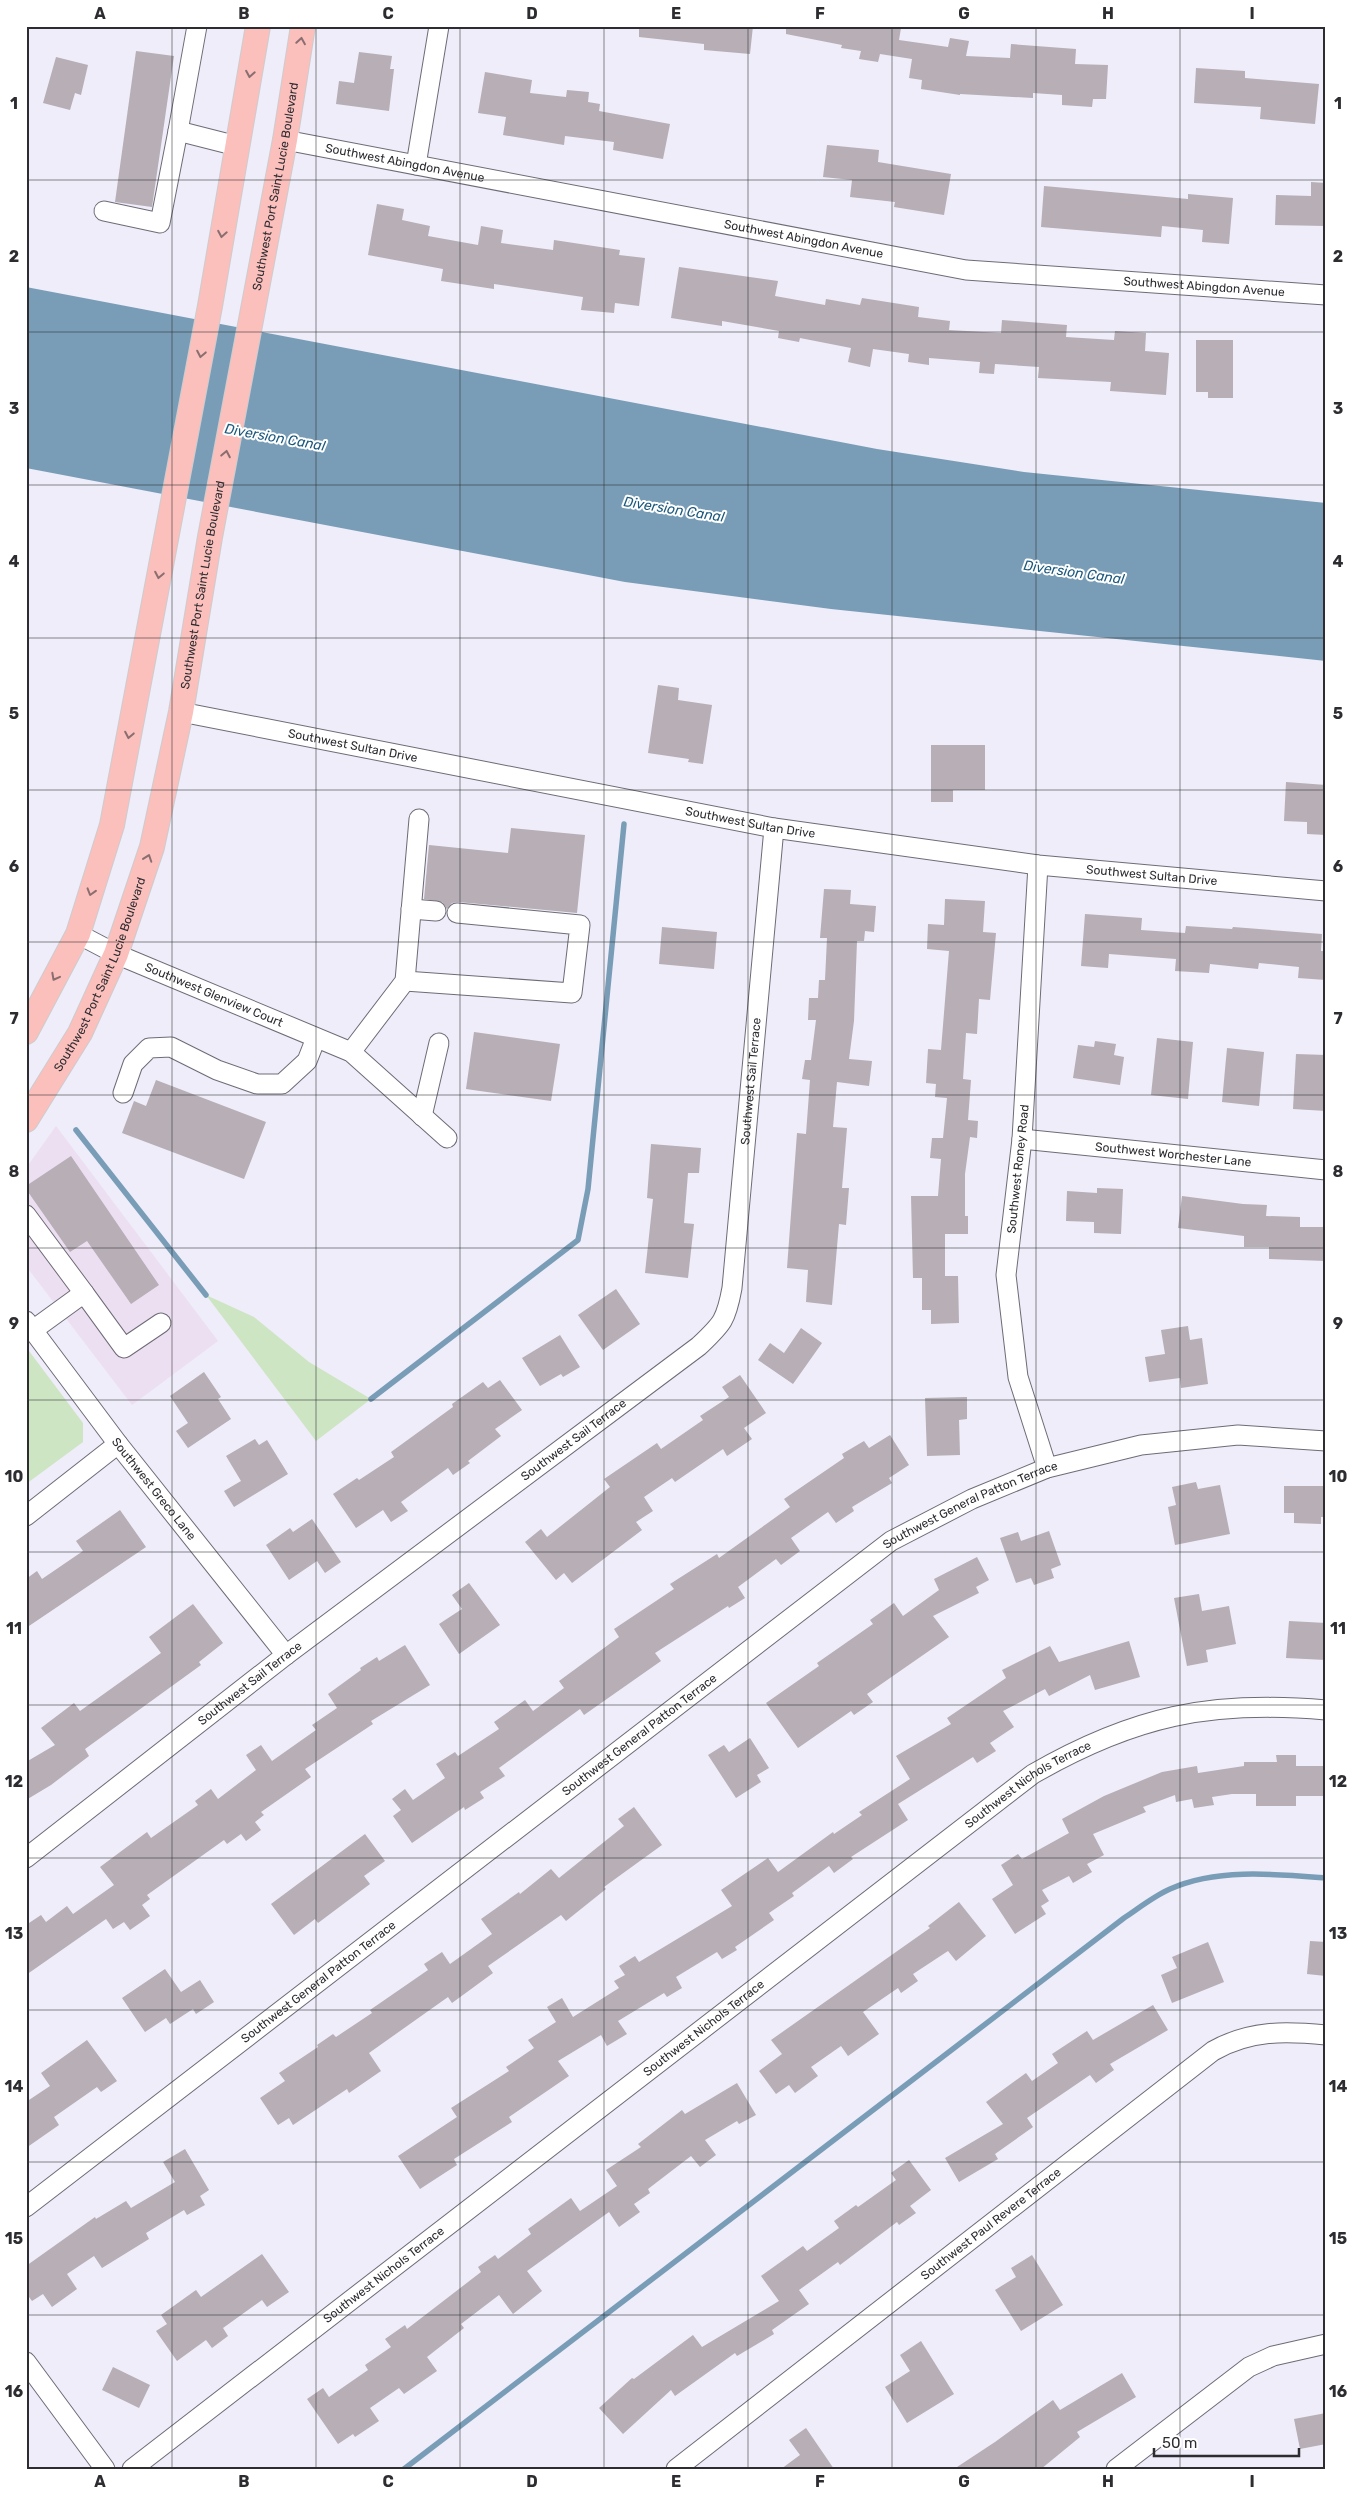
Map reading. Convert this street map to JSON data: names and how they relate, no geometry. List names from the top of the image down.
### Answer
{
  "streets": {
    "main road": ["Southwest Port Saint Lucie Boulevard"],
    "street": [
      "Southwest Abingdon Avenue",
      "Southwest Sultan Drive",
      "Southwest Glenview Court",
      "Southwest Sail Terrace",
      "Southwest Worchester Lane",
      "Southwest Roney Road",
      "Southwest Greco Lane",
      "Southwest General Patton Terrace",
      "Southwest Nichols Terrace",
      "Southwest Paul Revere Terrace"
    ]
  },
  "crossings": [
    ["Southwest Abingdon Avenue", "Southwest Port Saint Lucie Boulevard"],
    ["Southwest Port Saint Lucie Boulevard", "Southwest Sultan Drive"],
    ["Southwest Port Saint Lucie Boulevard", "Southwest Glenview Court"],
    ["Southwest Sultan Drive", "Southwest Sail Terrace"],
    ["Southwest Sultan Drive", "Southwest Roney Road"],
    ["Southwest Sail Terrace", "Southwest Greco Lane"],
    ["Southwest Worchester Lane", "Southwest Roney Road"],
    ["Southwest Roney Road", "Southwest General Patton Terrace"]
  ],
  "water": ["Diversion Canal"],
  "scale_bar": "50 m",
  "grid": {
    "columns": [
      "A",
      "B",
      "C",
      "D",
      "E",
      "F",
      "G",
      "H",
      "I"
    ],
    "rows": [
      "1",
      "2",
      "3",
      "4",
      "5",
      "6",
      "7",
      "8",
      "9",
      "10",
      "11",
      "12",
      "13",
      "14",
      "15",
      "16"
    ]
  }
}
